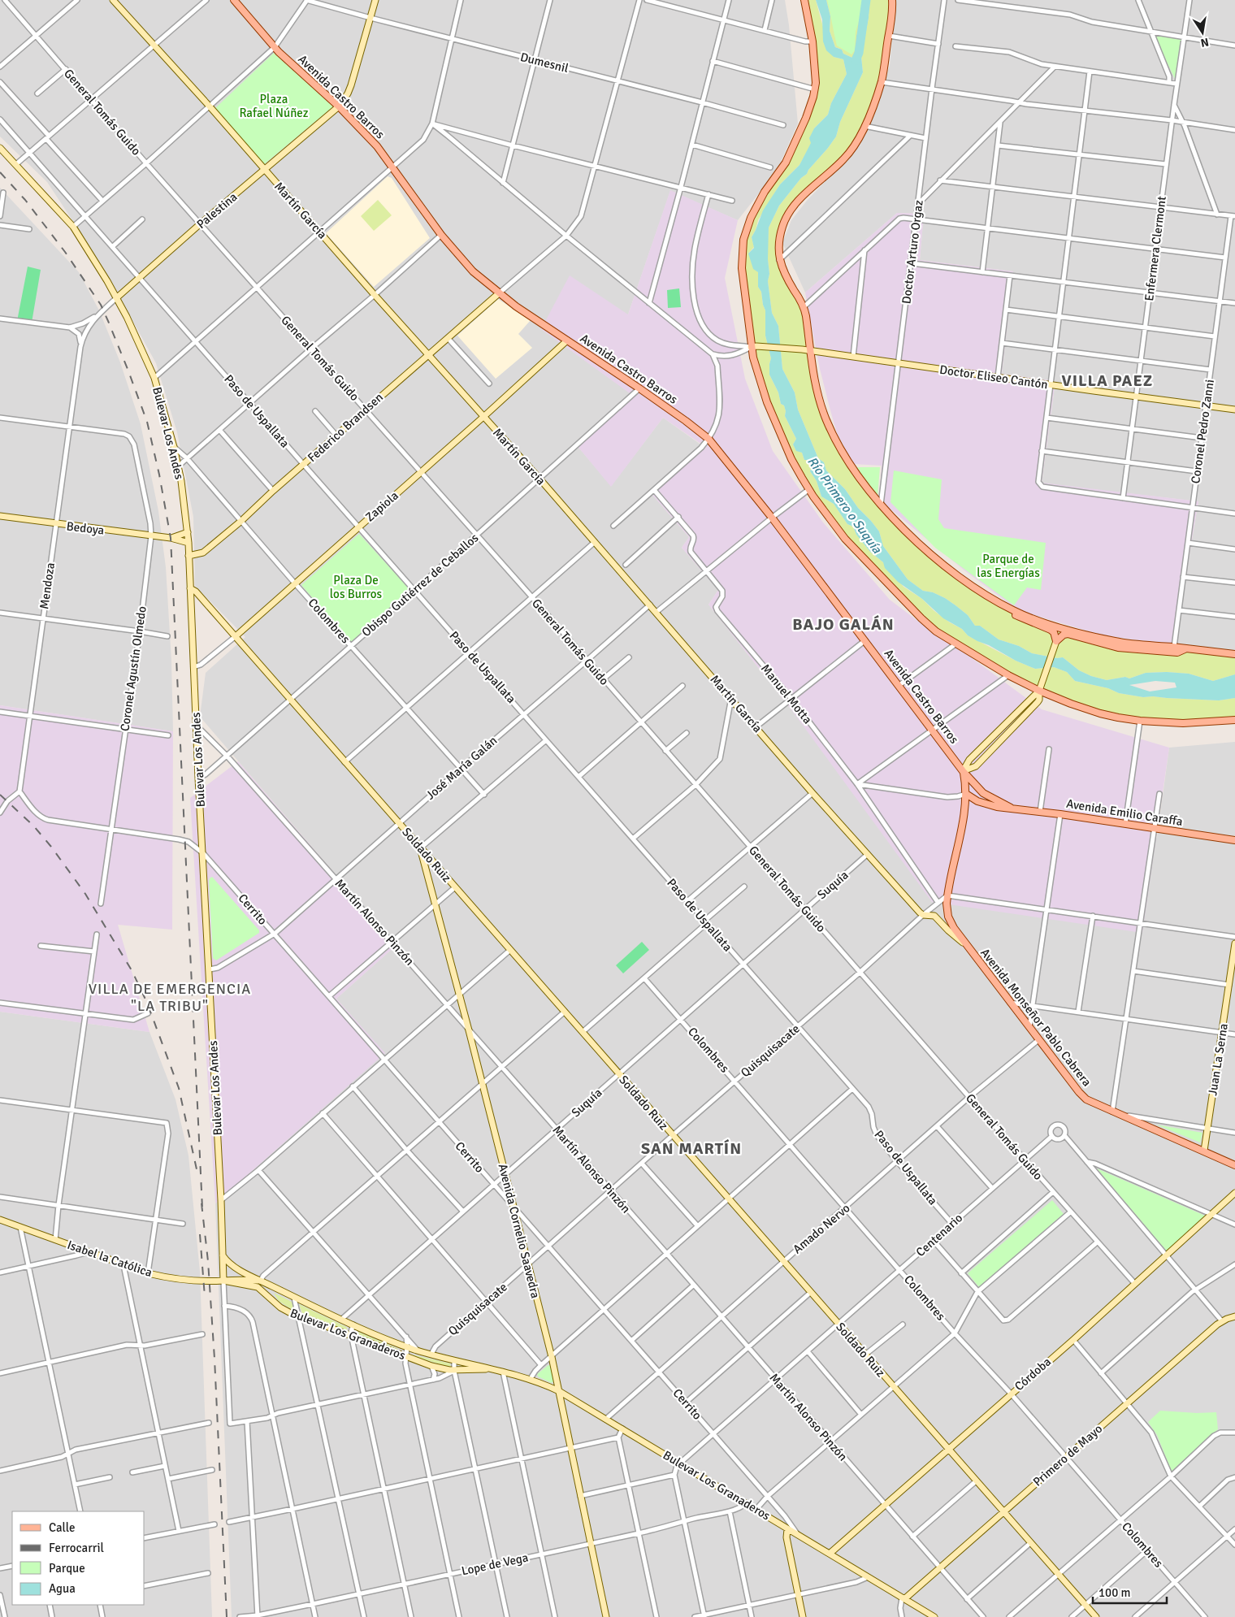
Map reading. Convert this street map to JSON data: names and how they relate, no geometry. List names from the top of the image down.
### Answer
{
  "streets": {
    "main road": [
      "Avenida Castro Barros",
      "Palestina",
      "Martín García",
      "Doctor Eliseo Cantón",
      "Federico Brandsen",
      "Bulevar Los Andes",
      "Zapiola",
      "Bedoya",
      "Avenida Emilio Caraffa",
      "Soldado Ruiz",
      "Avenida Monseñor Pablo Cabrera",
      "Juan La Serna",
      "Avenida Cornelio Saavedra",
      "Isabel la Católica",
      "Bulevar Los Granaderos",
      "Córdoba",
      "Primero de Mayo"
    ],
    "street": [
      "Dumesnil",
      "General Tomás Guido",
      "Enfermera Clermont",
      "Doctor Arturo Orgaz",
      "Paso de Uspallata",
      "Coronel Pedro Zanni",
      "Obispo Gutiérrez de Ceballos",
      "Mendoza",
      "Colombres",
      "Coronel Agustín Olmedo",
      "Manuel Motta",
      "José María Galán",
      "Suquía",
      "Cerrito",
      "Martín Alonso Pinzón",
      "Quisquisacate",
      "Amado Nervo",
      "Centenario",
      "Lope de Vega"
    ]
  },
  "crossings": [
    ["Dumesnil", "Palestina"],
    ["Avenida Castro Barros", "Palestina"],
    ["Avenida Castro Barros", "Federico Brandsen"],
    ["Avenida Castro Barros", "Zapiola"],
    ["Avenida Castro Barros", "Obispo Gutiérrez de Ceballos"],
    ["Avenida Castro Barros", "Avenida Emilio Caraffa"],
    ["General Tomás Guido", "Palestina"],
    ["General Tomás Guido", "Federico Brandsen"],
    ["General Tomás Guido", "Zapiola"],
    ["General Tomás Guido", "Obispo Gutiérrez de Ceballos"],
    ["General Tomás Guido", "José María Galán"],
    ["General Tomás Guido", "Suquía"],
    ["General Tomás Guido", "Quisquisacate"],
    ["General Tomás Guido", "Amado Nervo"],
    ["General Tomás Guido", "Centenario"],
    ["General Tomás Guido", "Córdoba"],
    ["Palestina", "Martín García"],
    ["Palestina", "Paso de Uspallata"],
    ["Palestina", "Bulevar Los Andes"],
    ["Palestina", "Mendoza"],
    ["Martín García", "Federico Brandsen"],
    ["Martín García", "Zapiola"],
    ["Martín García", "Obispo Gutiérrez de Ceballos"],
    ["Martín García", "José María Galán"],
    ["Martín García", "Suquía"],
    ["Martín García", "Quisquisacate"],
    ["Enfermera Clermont", "Doctor Eliseo Cantón"],
    ["Doctor Arturo Orgaz", "Doctor Eliseo Cantón"],
    ["Doctor Eliseo Cantón", "Coronel Pedro Zanni"],
    ["Paso de Uspallata", "Federico Brandsen"],
    ["Paso de Uspallata", "Zapiola"],
    ["Paso de Uspallata", "Obispo Gutiérrez de Ceballos"],
    ["Paso de Uspallata", "José María Galán"],
    ["Paso de Uspallata", "Suquía"],
    ["Paso de Uspallata", "Quisquisacate"],
    ["Paso de Uspallata", "Amado Nervo"],
    ["Paso de Uspallata", "Centenario"],
    ["Federico Brandsen", "Bulevar Los Andes"],
    ["Federico Brandsen", "Colombres"],
    ["Bulevar Los Andes", "Zapiola"],
    ["Bulevar Los Andes", "Bedoya"],
    ["Bulevar Los Andes", "Obispo Gutiérrez de Ceballos"],
    ["Bulevar Los Andes", "Colombres"],
    ["Bulevar Los Andes", "José María Galán"],
    ["Bulevar Los Andes", "Soldado Ruiz"],
    ["Bulevar Los Andes", "Cerrito"],
    ["Bulevar Los Andes", "Martín Alonso Pinzón"],
    ["Bulevar Los Andes", "Isabel la Católica"],
    ["Bulevar Los Andes", "Bulevar Los Granaderos"],
    ["Zapiola", "Colombres"],
    ["Zapiola", "Soldado Ruiz"],
    ["Bedoya", "Mendoza"],
    ["Bedoya", "Coronel Agustín Olmedo"],
    ["Obispo Gutiérrez de Ceballos", "Colombres"],
    ["Obispo Gutiérrez de Ceballos", "Soldado Ruiz"],
    ["Obispo Gutiérrez de Ceballos", "Martín Alonso Pinzón"],
    ["Mendoza", "Coronel Agustín Olmedo"],
    ["Mendoza", "Cerrito"],
    ["Colombres", "José María Galán"],
    ["Colombres", "Suquía"],
    ["Colombres", "Quisquisacate"],
    ["Colombres", "Amado Nervo"],
    ["Colombres", "Centenario"],
    ["Colombres", "Córdoba"],
    ["Colombres", "Primero de Mayo"],
    ["Coronel Agustín Olmedo", "Cerrito"],
    ["Manuel Motta", "Quisquisacate"],
    ["José María Galán", "Soldado Ruiz"],
    ["José María Galán", "Cerrito"],
    ["José María Galán", "Martín Alonso Pinzón"],
    ["Avenida Emilio Caraffa", "Avenida Monseñor Pablo Cabrera"],
    ["Soldado Ruiz", "Suquía"],
    ["Soldado Ruiz", "Quisquisacate"],
    ["Soldado Ruiz", "Amado Nervo"],
    ["Soldado Ruiz", "Avenida Cornelio Saavedra"],
    ["Soldado Ruiz", "Centenario"],
    ["Soldado Ruiz", "Córdoba"],
    ["Soldado Ruiz", "Primero de Mayo"],
    ["Suquía", "Cerrito"],
    ["Suquía", "Martín Alonso Pinzón"],
    ["Suquía", "Avenida Cornelio Saavedra"],
    ["Suquía", "Bulevar Los Granaderos"],
    ["Cerrito", "Quisquisacate"],
    ["Cerrito", "Amado Nervo"],
    ["Cerrito", "Avenida Cornelio Saavedra"],
    ["Cerrito", "Centenario"],
    ["Cerrito", "Bulevar Los Granaderos"],
    ["Martín Alonso Pinzón", "Quisquisacate"],
    ["Martín Alonso Pinzón", "Amado Nervo"],
    ["Martín Alonso Pinzón", "Avenida Cornelio Saavedra"],
    ["Martín Alonso Pinzón", "Centenario"],
    ["Martín Alonso Pinzón", "Córdoba"],
    ["Martín Alonso Pinzón", "Primero de Mayo"],
    ["Avenida Monseñor Pablo Cabrera", "Quisquisacate"],
    ["Avenida Monseñor Pablo Cabrera", "Juan La Serna"],
    ["Avenida Monseñor Pablo Cabrera", "Amado Nervo"],
    ["Quisquisacate", "Avenida Cornelio Saavedra"],
    ["Quisquisacate", "Bulevar Los Granaderos"],
    ["Amado Nervo", "Bulevar Los Granaderos"],
    ["Avenida Cornelio Saavedra", "Bulevar Los Granaderos"],
    ["Avenida Cornelio Saavedra", "Lope de Vega"],
    ["Centenario", "Bulevar Los Granaderos"],
    ["Isabel la Católica", "Bulevar Los Granaderos"],
    ["Bulevar Los Granaderos", "Córdoba"],
    ["Bulevar Los Granaderos", "Primero de Mayo"],
    ["Bulevar Los Granaderos", "Lope de Vega"]
  ],
  "districts": [
    "VILLA PAEZ",
    "BAJO GALÁN",
    "VILLA DE EMERGENCIA \"LA TRIBU\"",
    "SAN MARTÍN"
  ],
  "water": ["Río Primero o Suquía"],
  "parks": ["Plaza Rafael Núñez", "Parque de las Energías", "Plaza De los Burros"],
  "legend": [
    "Calle",
    "Ferrocarril",
    "Parque",
    "Agua"
  ],
  "scale_bar": "100 m",
  "north": "bottom"
}
